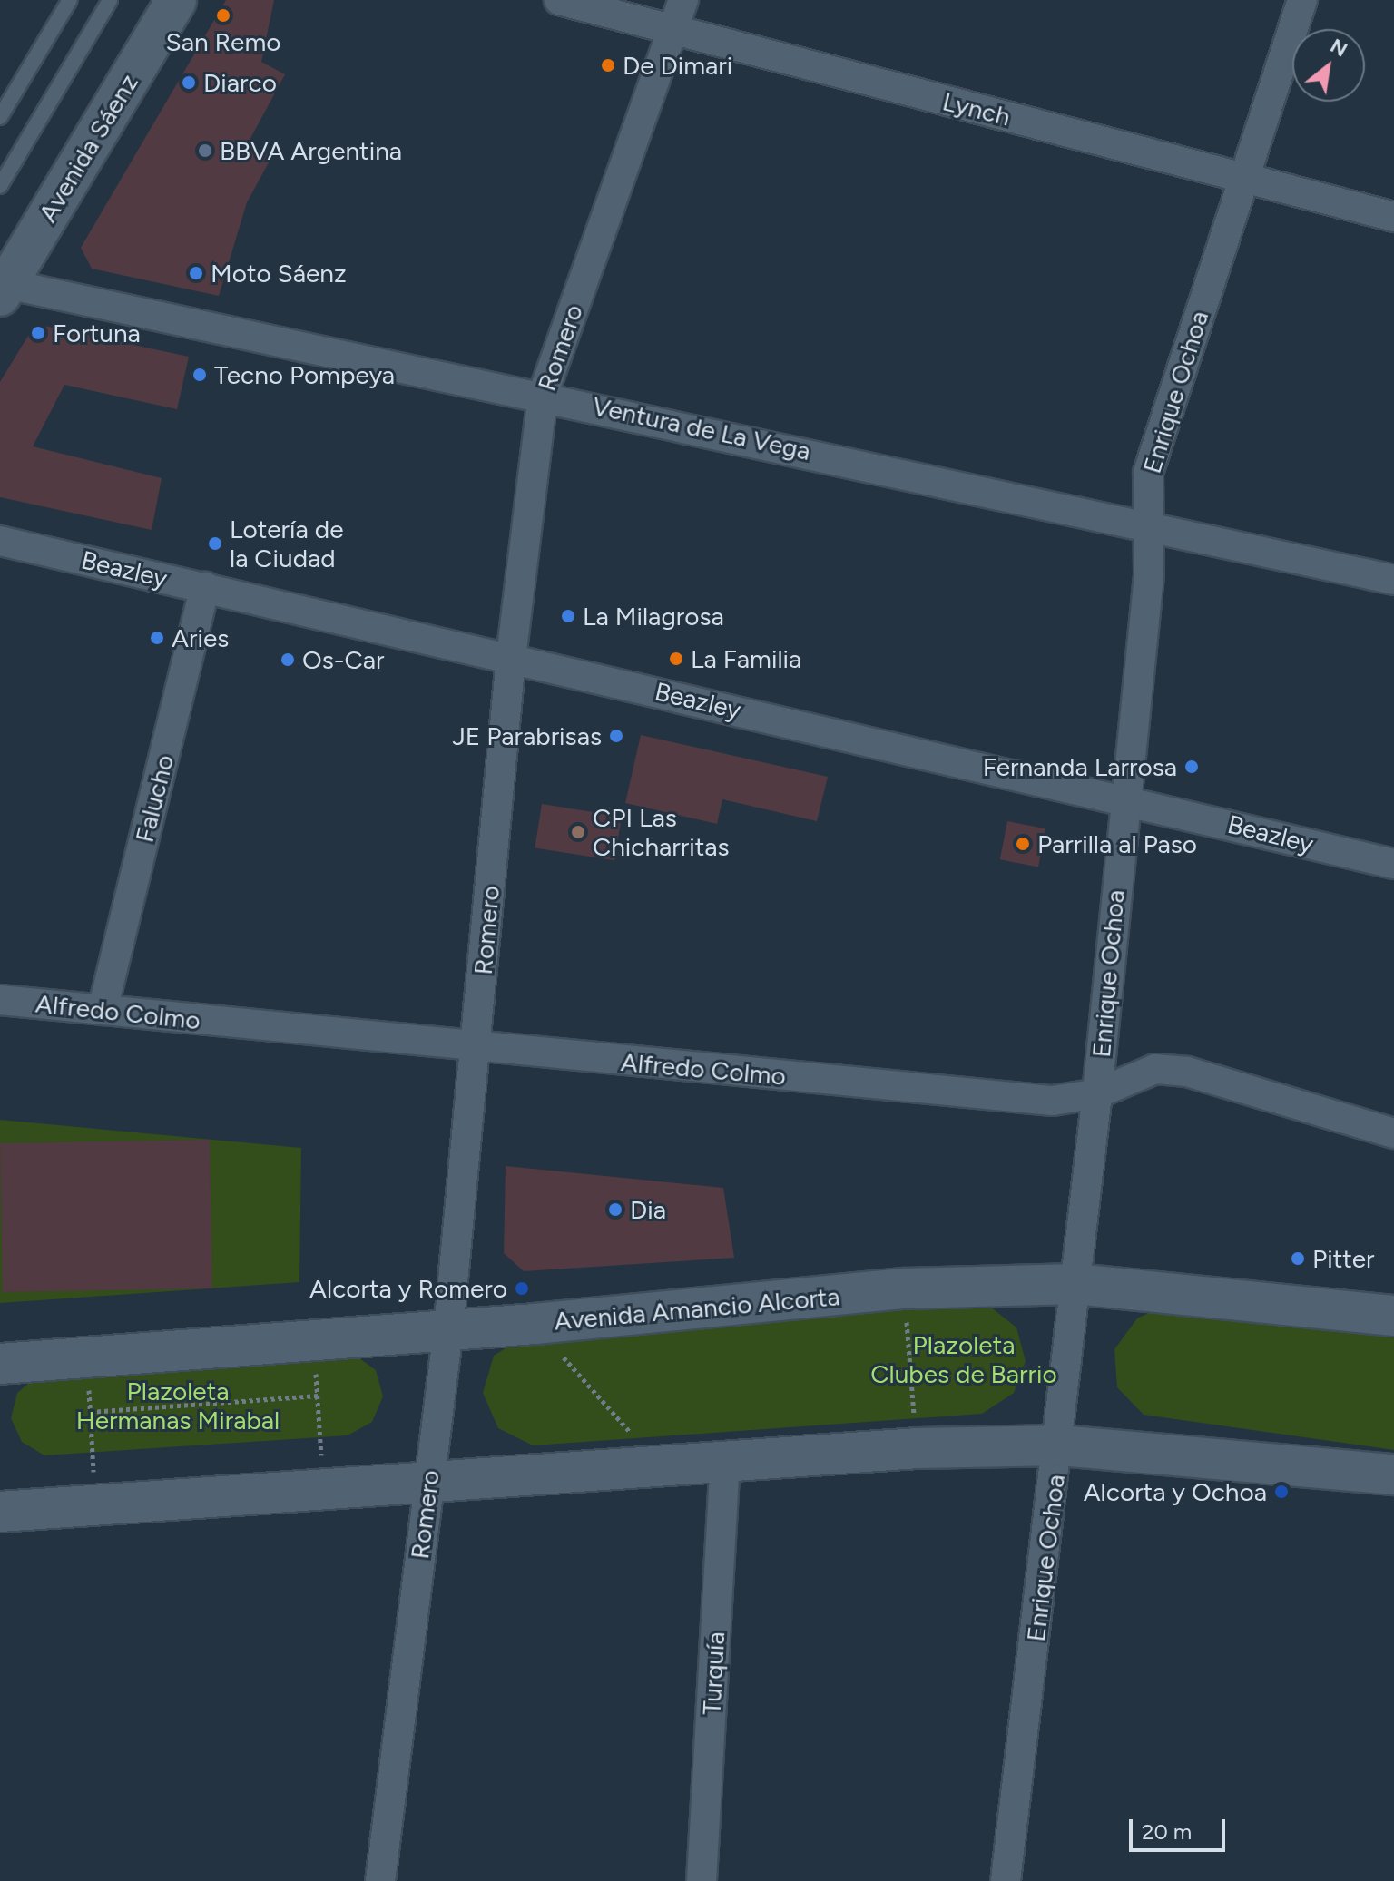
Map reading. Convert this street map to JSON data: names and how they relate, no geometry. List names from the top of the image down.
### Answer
{
  "streets": {
    "main road": ["Avenida Sáenz", "Avenida Amancio Alcorta"],
    "street": [
      "Lynch",
      "Romero",
      "Enrique Ochoa",
      "Ventura de La Vega",
      "Beazley",
      "Falucho",
      "Alfredo Colmo",
      "Turquía"
    ]
  },
  "crossings": [
    ["Lynch", "Romero"],
    ["Lynch", "Enrique Ochoa"],
    ["Avenida Sáenz", "Ventura de La Vega"],
    ["Romero", "Ventura de La Vega"],
    ["Romero", "Beazley"],
    ["Romero", "Alfredo Colmo"],
    ["Romero", "Avenida Amancio Alcorta"],
    ["Enrique Ochoa", "Ventura de La Vega"],
    ["Enrique Ochoa", "Beazley"],
    ["Enrique Ochoa", "Alfredo Colmo"],
    ["Enrique Ochoa", "Avenida Amancio Alcorta"],
    ["Beazley", "Falucho"],
    ["Falucho", "Alfredo Colmo"]
  ],
  "parks": ["Plazoleta Clubes de Barrio", "Plazoleta Hermanas Mirabal"],
  "places": [
    "San Remo",
    "De Dimari",
    "Diarco",
    "BBVA Argentina",
    "Moto Sáenz",
    "Fortuna",
    "Tecno Pompeya",
    "Lotería de la Ciudad",
    "La Milagrosa",
    "Aries",
    "La Familia",
    "Os-Car",
    "JE Parabrisas",
    "Fernanda Larrosa",
    "CPI Las Chicharritas",
    "Parrilla al Paso",
    "Dia",
    "Pitter",
    "Alcorta y Romero",
    "Alcorta y Ochoa"
  ],
  "scale_bar": "20 m",
  "north": "top right"
}
